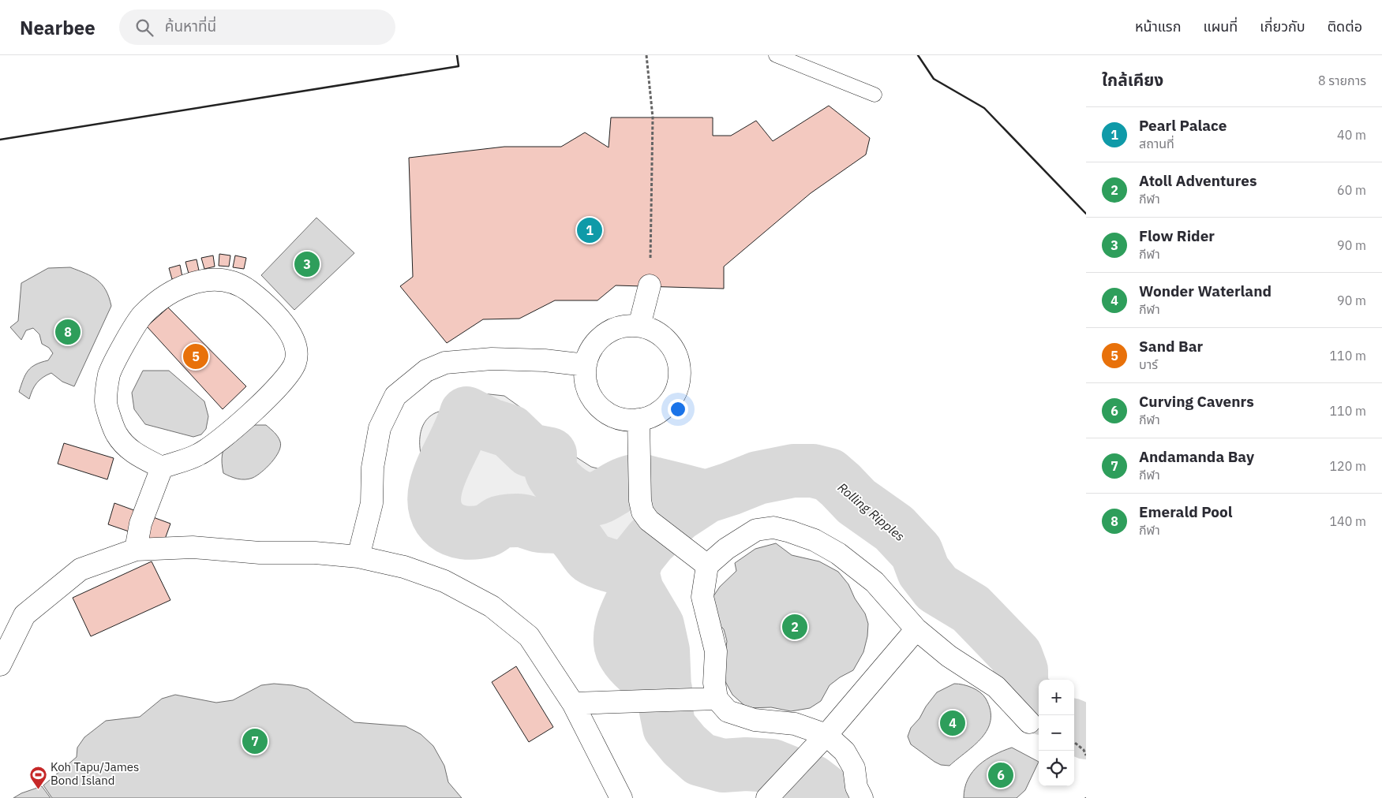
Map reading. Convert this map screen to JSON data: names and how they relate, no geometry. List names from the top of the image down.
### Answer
{
  "water": ["Rolling Ripples"],
  "places": {
    "sports": ["Koh Tapu/James Bond Island"]
  },
  "page": {
    "header": "Nearbee",
    "search": "ค้นหาที่นี่",
    "nav": [
      "หน้าแรก",
      "แผนที่",
      "เกี่ยวกับ",
      "ติดต่อ"
    ],
    "heading": ["ใกล้เคียง", "8 รายการ"],
    "list": [
      {
        "mark": "1",
        "name": "Pearl Palace",
        "note": "สถานที่",
        "value": "40 m"
      },
      {
        "mark": "2",
        "name": "Atoll Adventures",
        "note": "กีฬา",
        "value": "60 m"
      },
      {
        "mark": "3",
        "name": "Flow Rider",
        "note": "กีฬา",
        "value": "90 m"
      },
      {
        "mark": "4",
        "name": "Wonder Waterland",
        "note": "กีฬา",
        "value": "90 m"
      },
      {
        "mark": "5",
        "name": "Sand Bar",
        "note": "บาร์",
        "value": "110 m"
      },
      {
        "mark": "6",
        "name": "Curving Cavenrs",
        "note": "กีฬา",
        "value": "110 m"
      },
      {
        "mark": "7",
        "name": "Andamanda Bay",
        "note": "กีฬา",
        "value": "120 m"
      },
      {
        "mark": "8",
        "name": "Emerald Pool",
        "note": "กีฬา",
        "value": "140 m"
      }
    ],
    "pins": [
      "1",
      "3",
      "8",
      "5",
      "2",
      "4",
      "7",
      "6"
    ],
    "map_buttons": ["+", "−"]
  }
}
